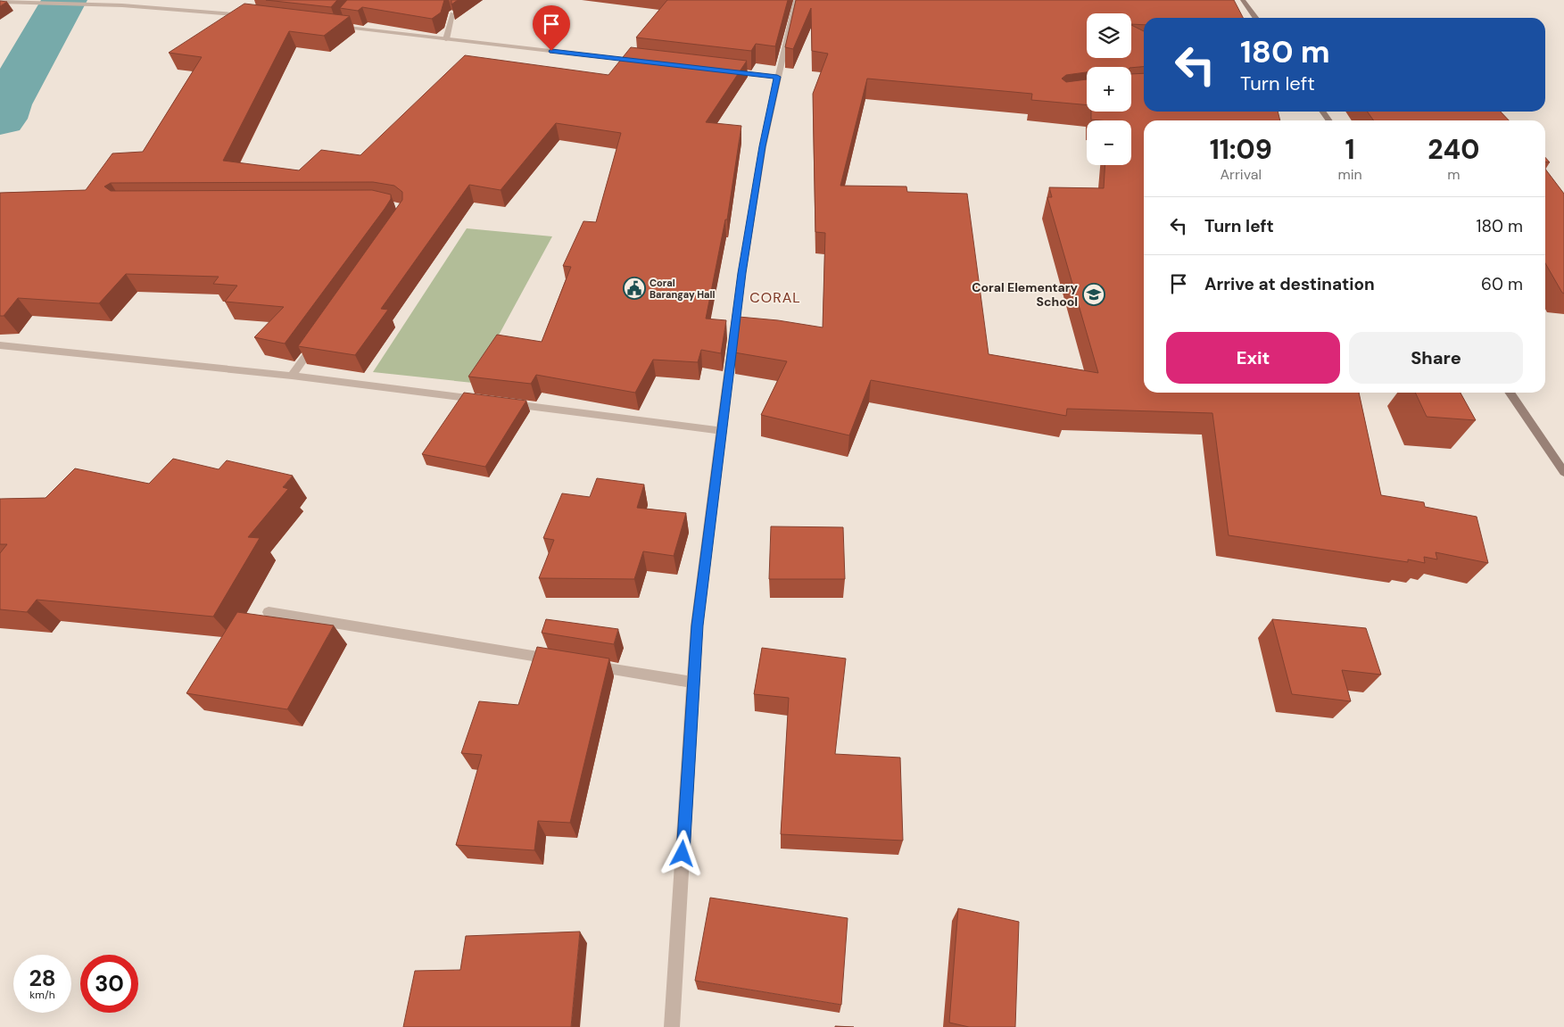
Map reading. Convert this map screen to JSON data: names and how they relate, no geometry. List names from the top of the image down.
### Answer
{
  "districts": ["CORAL"],
  "places": {
    "public building": ["Coral Barangay Hall"],
    "school or university": ["Coral Elementary School"]
  },
  "page": {
    "map_buttons": ["+", "−"],
    "turn": ["180 m", "Turn left"],
    "eta": [
      "11:09",
      "Arrival",
      "1",
      "min",
      "240",
      "m"
    ],
    "list": [
      {
        "name": "Turn left",
        "value": "180 m"
      },
      {
        "name": "Arrive at destination",
        "value": "60 m"
      }
    ],
    "buttons": ["Exit", "Share"],
    "speed": "28 km/h",
    "limit": "30"
  }
}
